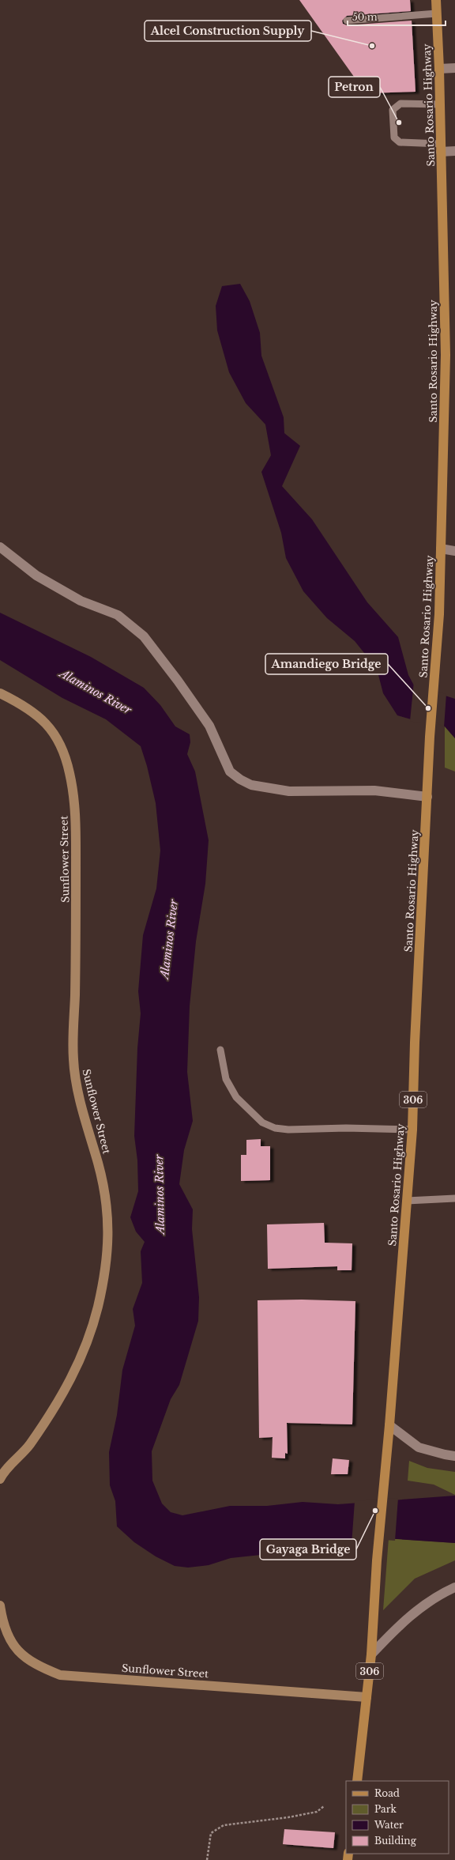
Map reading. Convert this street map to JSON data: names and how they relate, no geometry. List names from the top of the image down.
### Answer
{
  "streets": {
    "main road": ["Santo Rosario Highway", "306"],
    "street": ["Sunflower Street"]
  },
  "crossings": [
    ["Santo Rosario Highway", "Sunflower Street"]
  ],
  "water": ["Alaminos River"],
  "places": [
    "Alcel Construction Supply",
    "Petron",
    "Amandiego Bridge",
    "Gayaga Bridge"
  ],
  "legend": [
    "Road",
    "Park",
    "Water",
    "Building"
  ],
  "scale_bar": "50 m"
}
